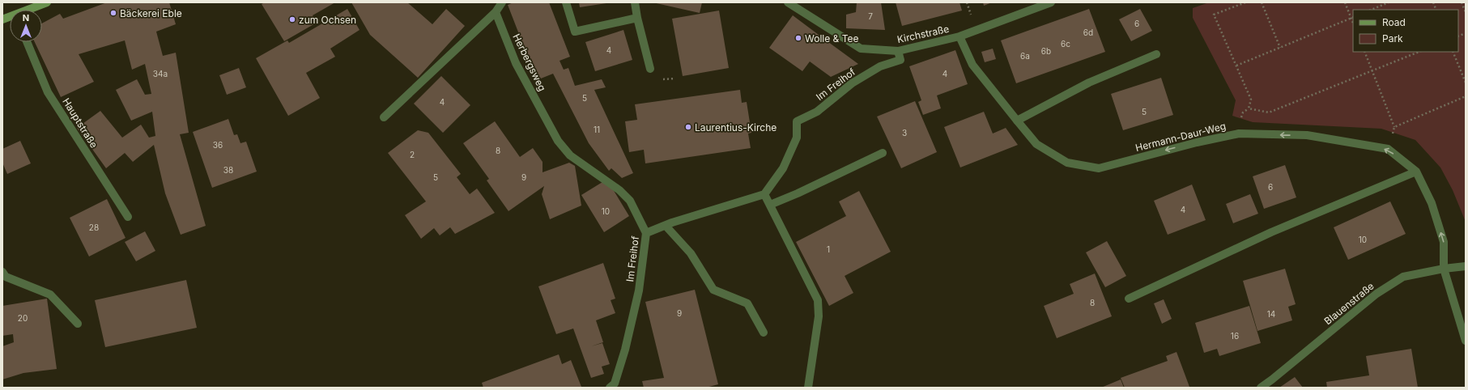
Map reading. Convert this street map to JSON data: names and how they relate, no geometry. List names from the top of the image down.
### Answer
{
  "streets": {
    "street": [
      "Kirchstraße",
      "Herbergsweg",
      "Im Freihof",
      "Hauptstraße",
      "Hermann-Daur-Weg",
      "Blauenstraße"
    ]
  },
  "crossings": [
    ["Kirchstraße", "Im Freihof"],
    ["Kirchstraße", "Hermann-Daur-Weg"],
    ["Herbergsweg", "Im Freihof"],
    ["Hermann-Daur-Weg", "Blauenstraße"]
  ],
  "one_way": ["Hermann-Daur-Weg"],
  "places": [
    "Bäckerei Eble",
    "zum Ochsen",
    "Wolle & Tee",
    "Laurentius-Kirche"
  ],
  "house_numbers": [
    "7",
    "6",
    "6d",
    "6c",
    "4",
    "6b",
    "6a",
    "34a",
    "4",
    "5",
    "4",
    "5",
    "11",
    "3",
    "36",
    "8",
    "2",
    "38",
    "5",
    "9",
    "6",
    "4",
    "10",
    "28",
    "10",
    "1",
    "8",
    "9",
    "14",
    "20",
    "16"
  ],
  "legend": ["Road", "Park"],
  "north": "top"
}
